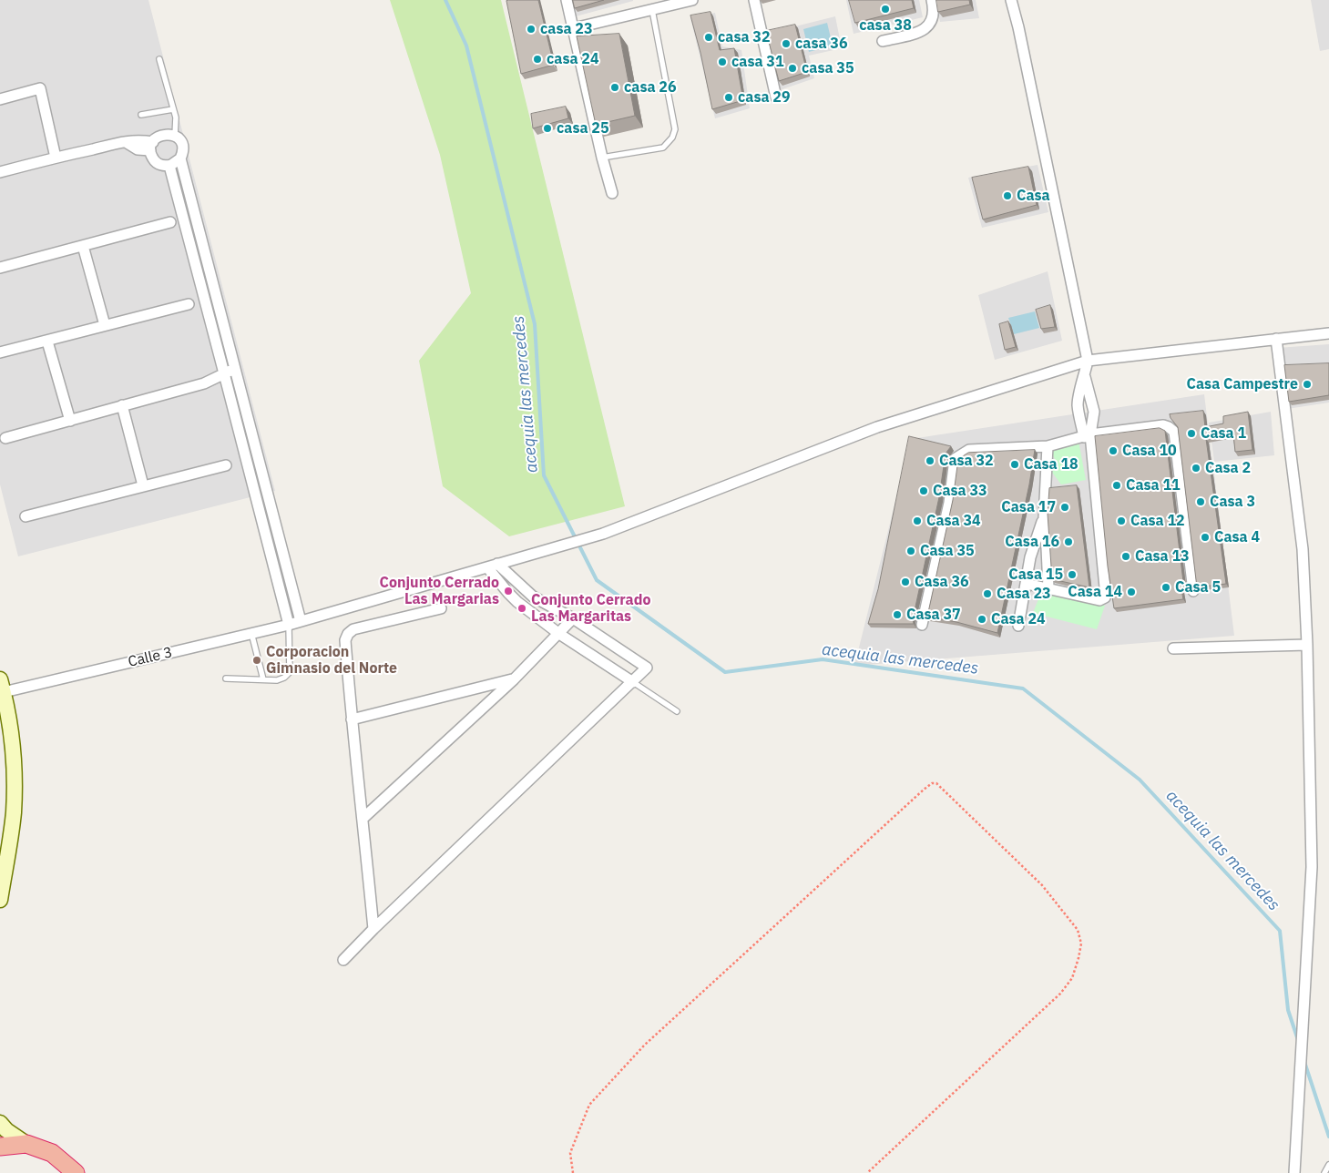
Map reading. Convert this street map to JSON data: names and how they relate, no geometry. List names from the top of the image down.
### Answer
{
  "streets": {
    "street": ["Calle 3"]
  },
  "water": ["acequia las mercedes"],
  "places": [
    "casa 38",
    "casa 23",
    "casa 32",
    "casa 36",
    "casa 24",
    "casa 31",
    "casa 35",
    "casa 26",
    "casa 29",
    "casa 25",
    "Casa",
    "Casa Campestre",
    "Casa 1",
    "Casa 10",
    "Casa 32",
    "Casa 18",
    "Casa 2",
    "Casa 11",
    "Casa 33",
    "Casa 3",
    "Casa 17",
    "Casa 34",
    "Casa 12",
    "Casa 4",
    "Casa 16",
    "Casa 35",
    "Casa 13",
    "Casa 15",
    "Casa 36",
    "Casa 5",
    "Conjunto Cerrado Las Margarias",
    "Casa 14",
    "Casa 23",
    "Conjunto Cerrado Las Margaritas",
    "Casa 37",
    "Casa 24",
    "Corporacion Gimnasio del Norte"
  ]
}
